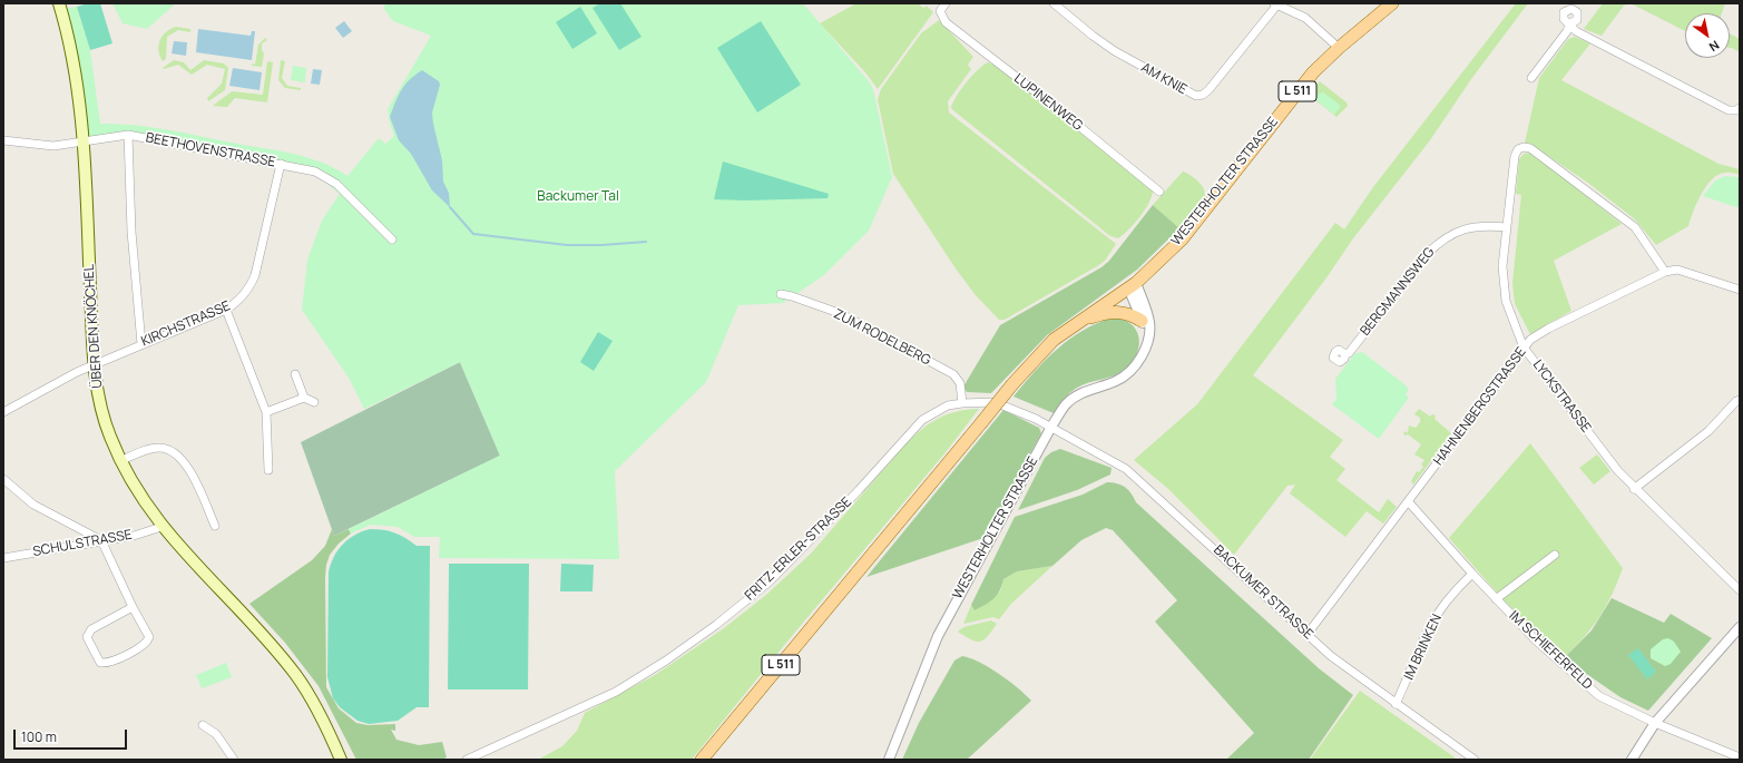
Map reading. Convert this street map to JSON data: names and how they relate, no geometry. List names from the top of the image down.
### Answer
{
  "streets": {
    "main road": ["L 511", "WESTERHOLTER STRASSE", "ÜBER DEN KNÖCHEL"],
    "street": [
      "AM KNIE",
      "LUPINENWEG",
      "BEETHOVENSTRASSE",
      "BERGMANNSWEG",
      "KIRCHSTRASSE",
      "ZUM RODELBERG",
      "LYCKSTRASSE",
      "HAHNENBERGSTRASSE",
      "SCHULSTRASSE",
      "FRITZ-ERLER-STRASSE",
      "BACKUMER STRASSE",
      "IM BRINKEN",
      "IM SCHIEFERFELD"
    ]
  },
  "crossings": [
    ["L 511", "WESTERHOLTER STRASSE"],
    ["BEETHOVENSTRASSE", "KIRCHSTRASSE"],
    ["BEETHOVENSTRASSE", "ÜBER DEN KNÖCHEL"],
    ["WESTERHOLTER STRASSE", "FRITZ-ERLER-STRASSE"],
    ["WESTERHOLTER STRASSE", "BACKUMER STRASSE"],
    ["BERGMANNSWEG", "LYCKSTRASSE"],
    ["KIRCHSTRASSE", "ÜBER DEN KNÖCHEL"],
    ["ÜBER DEN KNÖCHEL", "SCHULSTRASSE"],
    ["ZUM RODELBERG", "FRITZ-ERLER-STRASSE"],
    ["LYCKSTRASSE", "HAHNENBERGSTRASSE"],
    ["HAHNENBERGSTRASSE", "BACKUMER STRASSE"],
    ["HAHNENBERGSTRASSE", "IM SCHIEFERFELD"],
    ["FRITZ-ERLER-STRASSE", "BACKUMER STRASSE"],
    ["BACKUMER STRASSE", "IM BRINKEN"],
    ["IM BRINKEN", "IM SCHIEFERFELD"]
  ],
  "parks": ["Backumer Tal"],
  "scale_bar": "100 m",
  "north": "bottom right"
}
